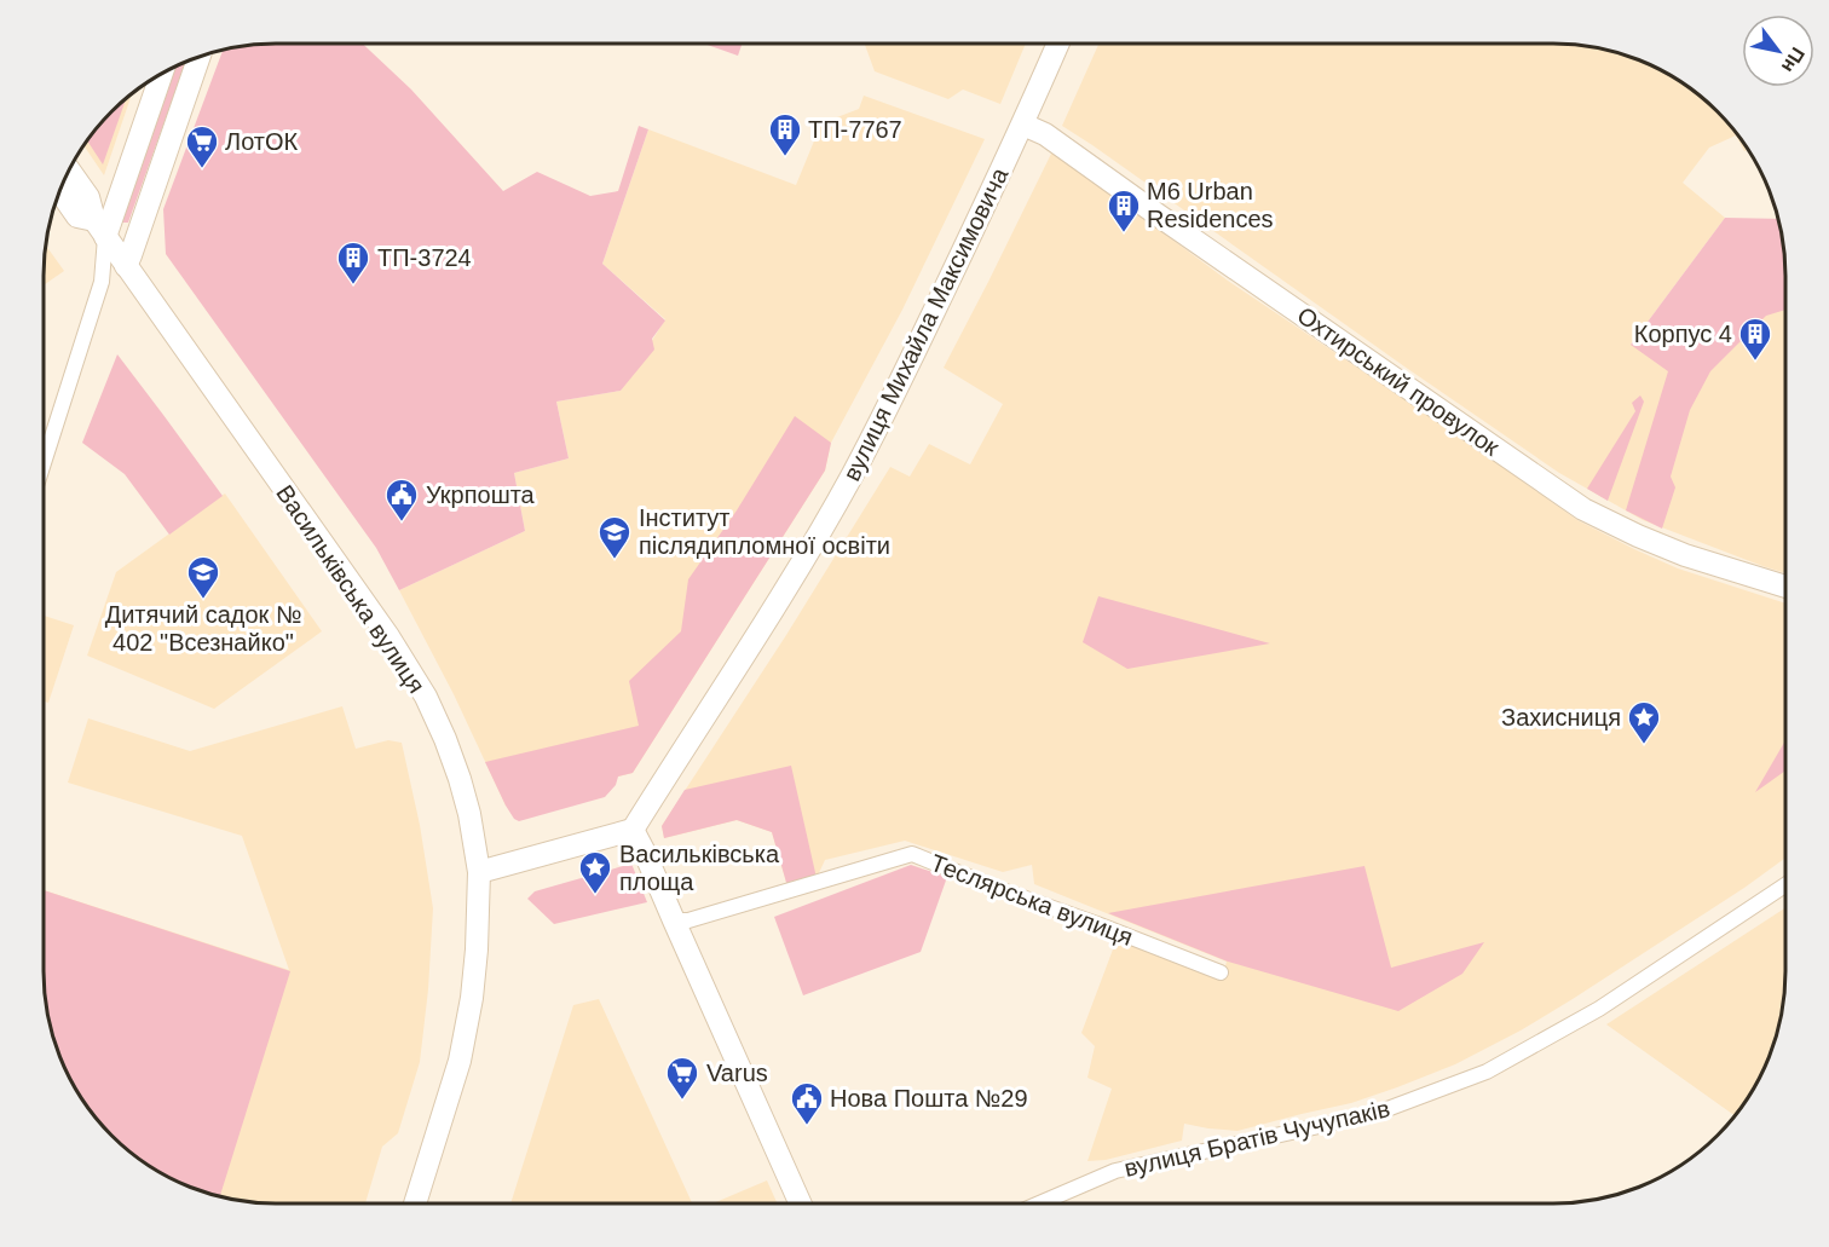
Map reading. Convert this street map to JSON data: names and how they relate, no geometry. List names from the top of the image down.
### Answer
{
  "streets": {
    "main road": ["вулиця Михайла Максимовича", "Охтирський провулок", "Васильківська вулиця"],
    "street": ["Теслярська вулиця", "вулиця Братів Чучупаків"]
  },
  "crossings": [
    ["вулиця Михайла Максимовича", "Охтирський провулок"]
  ],
  "places": {
    "building": [
      "ТП-7767",
      "M6 Urban Residences",
      "ТП-3724",
      "Корпус 4"
    ],
    "supermarket": ["ЛотОК", "Varus"],
    "public building": ["Укрпошта", "Нова Пошта №29"],
    "school or university": ["Інститут післядипломної освіти", "Дитячий садок № 402 \"Всезнайко\""],
    "place": ["Захисниця", "Васильківська площа"]
  },
  "north": "bottom right"
}
